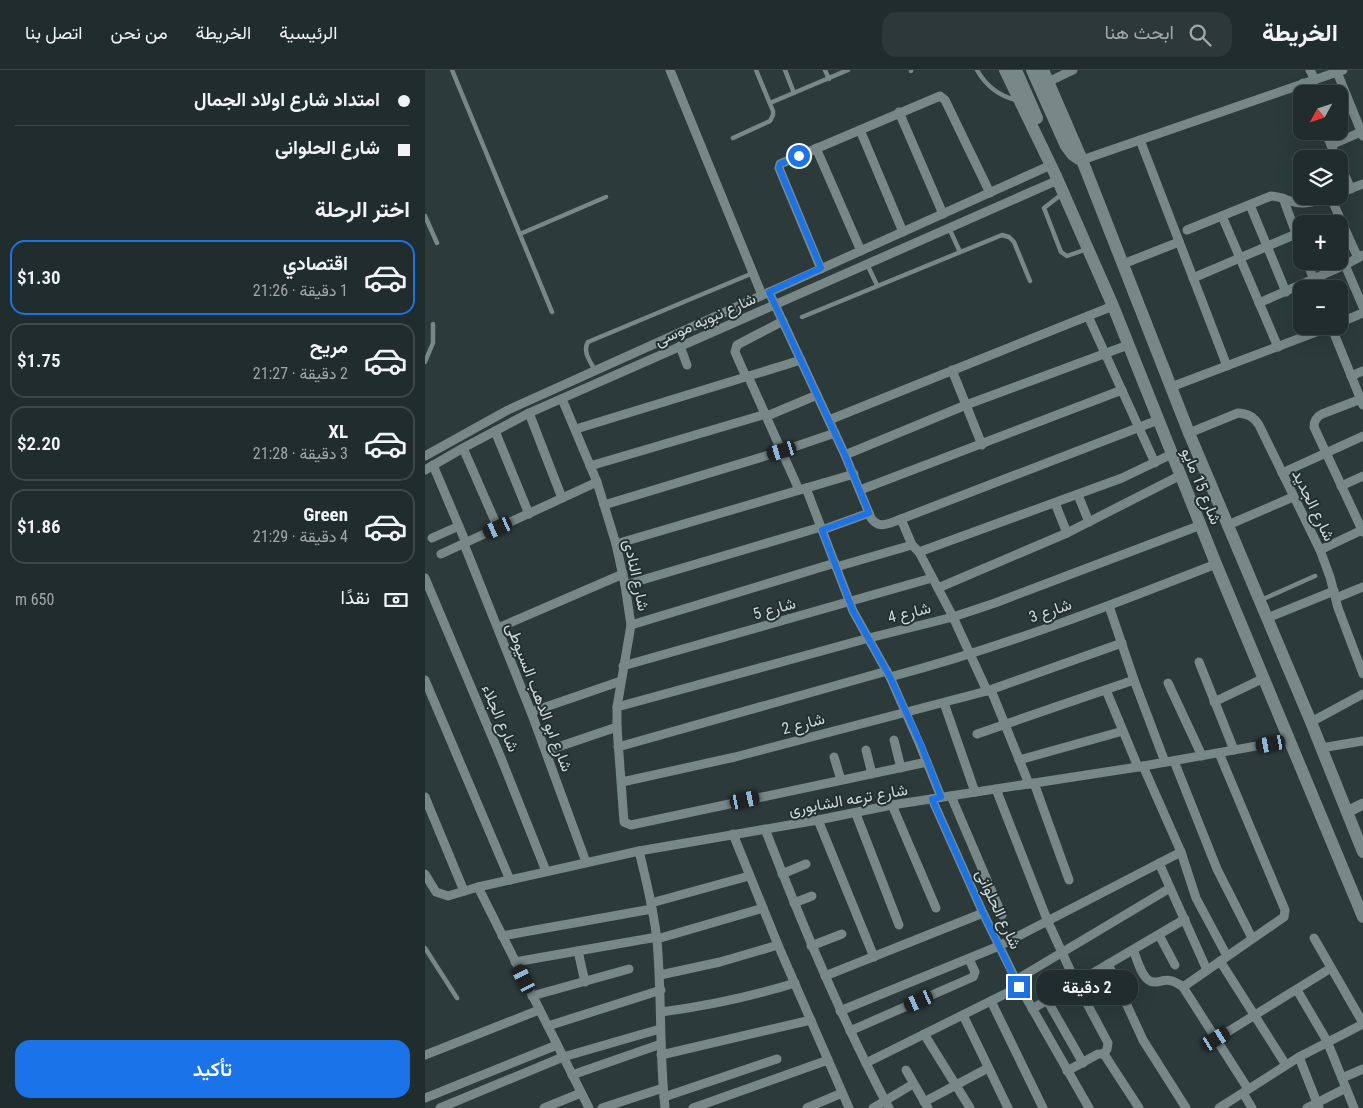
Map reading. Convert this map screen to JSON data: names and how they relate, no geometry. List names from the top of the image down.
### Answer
{
  "streets": {
    "main road": ["شارع 15 مايو"],
    "street": [
      "شارع نبويه موسى",
      "شارع الجديد",
      "شارع النادى",
      "شارع 5",
      "شارع 3",
      "شارع 4",
      "شارع ابو الدهب السيوطى",
      "شارع الجلاء",
      "شارع 2",
      "شارع ترعه الشابورى",
      "شارع الحلوانى"
    ]
  },
  "crossings": [
    ["شارع نبويه موسى", "شارع 15 مايو"],
    ["شارع نبويه موسى", "شارع النادى"],
    ["شارع نبويه موسى", "شارع ابو الدهب السيوطى"],
    ["شارع 15 مايو", "شارع الجديد"],
    ["شارع 15 مايو", "شارع 3"],
    ["شارع 15 مايو", "شارع 4"],
    ["شارع 15 مايو", "شارع ترعه الشابورى"],
    ["شارع النادى", "شارع 5"],
    ["شارع النادى", "شارع 3"],
    ["شارع النادى", "شارع 4"],
    ["شارع النادى", "شارع 2"],
    ["شارع 5", "شارع الحلوانى"],
    ["شارع 3", "شارع الحلوانى"],
    ["شارع 4", "شارع الحلوانى"],
    ["شارع ابو الدهب السيوطى", "شارع ترعه الشابورى"],
    ["شارع الجلاء", "شارع ترعه الشابورى"],
    ["شارع 2", "شارع الحلوانى"],
    ["شارع ترعه الشابورى", "شارع الحلوانى"]
  ],
  "north": "bottom left",
  "page": {
    "header": "الخريطة",
    "search": "ابحث هنا",
    "nav": [
      "الرئيسية",
      "الخريطة",
      "من نحن",
      "اتصل بنا"
    ],
    "banner": ["امتداد شارع اولاد الجمال", "شارع الحلوانى"],
    "map_buttons": ["+", "−"],
    "heading": "اختر الرحلة",
    "list": [
      {
        "name": "اقتصادي",
        "note": "1 دقيقة · 21:26",
        "value": "$1.30"
      },
      {
        "name": "مريح",
        "note": "2 دقيقة · 21:27",
        "value": "$1.75"
      },
      {
        "name": "XL",
        "note": "3 دقيقة · 21:28",
        "value": "$2.20"
      },
      {
        "name": "Green",
        "note": "4 دقيقة · 21:29",
        "value": "$1.86"
      }
    ],
    "pay": ["نقدًا", "650 m"],
    "bubble": "2 دقيقة",
    "buttons": "تأكيد"
  }
}
